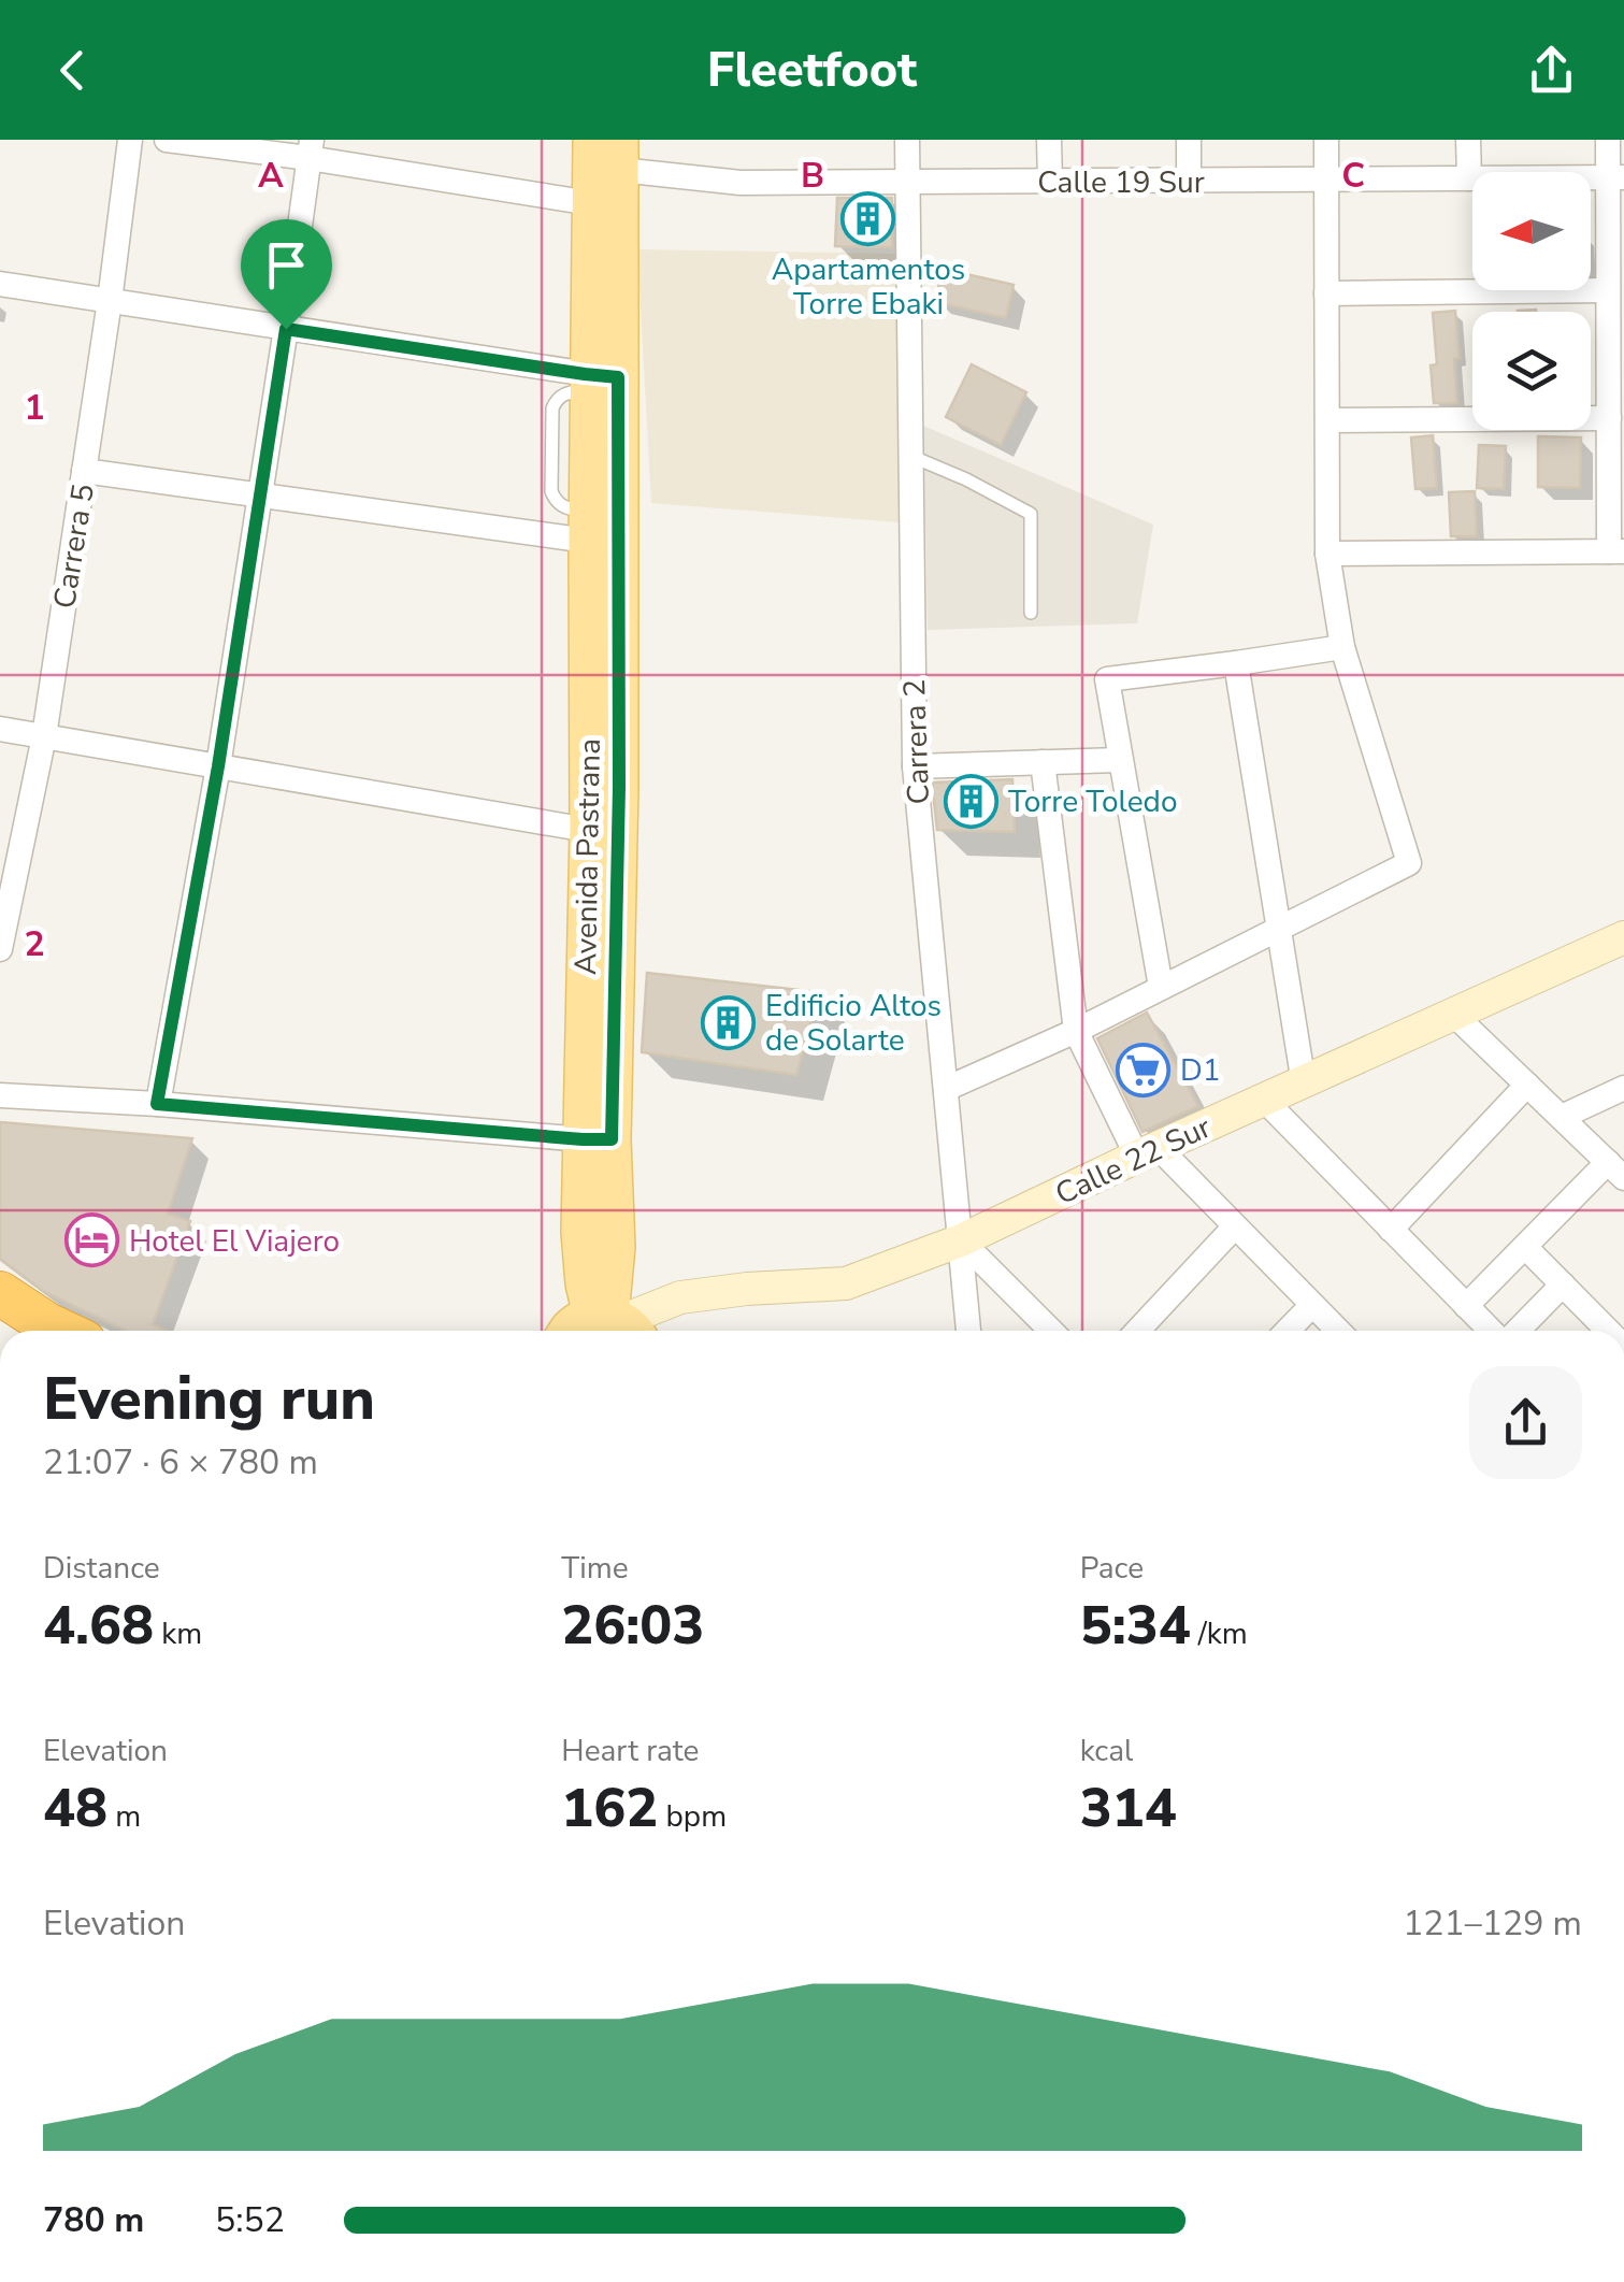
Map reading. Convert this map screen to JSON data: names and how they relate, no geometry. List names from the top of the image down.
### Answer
{
  "streets": {
    "main road": ["Avenida Pastrana", "Calle 22 Sur"],
    "street": ["Calle 19 Sur", "Carrera 5", "Carrera 2"]
  },
  "crossings": [
    ["Calle 19 Sur", "Carrera 2"],
    ["Calle 19 Sur", "Avenida Pastrana"],
    ["Carrera 2", "Calle 22 Sur"],
    ["Avenida Pastrana", "Calle 22 Sur"]
  ],
  "places": {
    "building": ["Apartamentos Torre Ebaki", "Torre Toledo", "Edificio Altos de Solarte"],
    "supermarket": ["D1"],
    "hotel": ["Hotel El Viajero"]
  },
  "north": "left",
  "page": {
    "header": "Fleetfoot",
    "heading": ["Evening run", "21:07 · 6 × 780 m"],
    "stats": [
      ["Distance", "4.68 km"],
      ["Time", "26:03"],
      ["Pace", "5:34 /km"],
      ["Elevation", "48 m"],
      ["Heart rate", "162 bpm"],
      ["kcal", "314"]
    ],
    "chart": ["Elevation", "121–129 m"],
    "list": [
      {
        "name": "780 m",
        "note": "5:52"
      }
    ]
  },
  "grid": {
    "columns": ["A", "B", "C"],
    "rows": ["1", "2"]
  }
}
